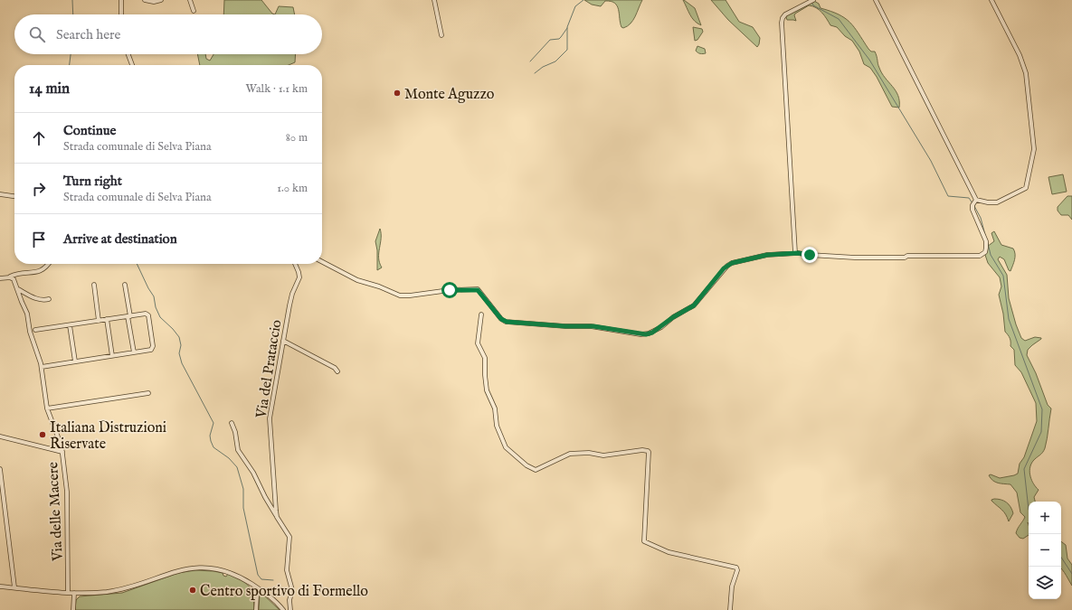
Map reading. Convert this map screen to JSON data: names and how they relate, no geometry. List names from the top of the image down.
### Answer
{
  "streets": {
    "street": ["Via del Prataccio", "Via delle Macere"]
  },
  "places": ["Monte Aguzzo", "Italiana Distruzioni Riservate", "Centro sportivo di Formello"],
  "page": {
    "search": "Search here",
    "heading": ["14 min", "Walk · 1.1 km"],
    "list": [
      ["Continue", "Strada comunale di Selva Piana", "80 m"],
      ["Turn right", "Strada comunale di Selva Piana", "1.0 km"],
      "Arrive at destination"
    ],
    "map_buttons": ["+", "−"]
  }
}
